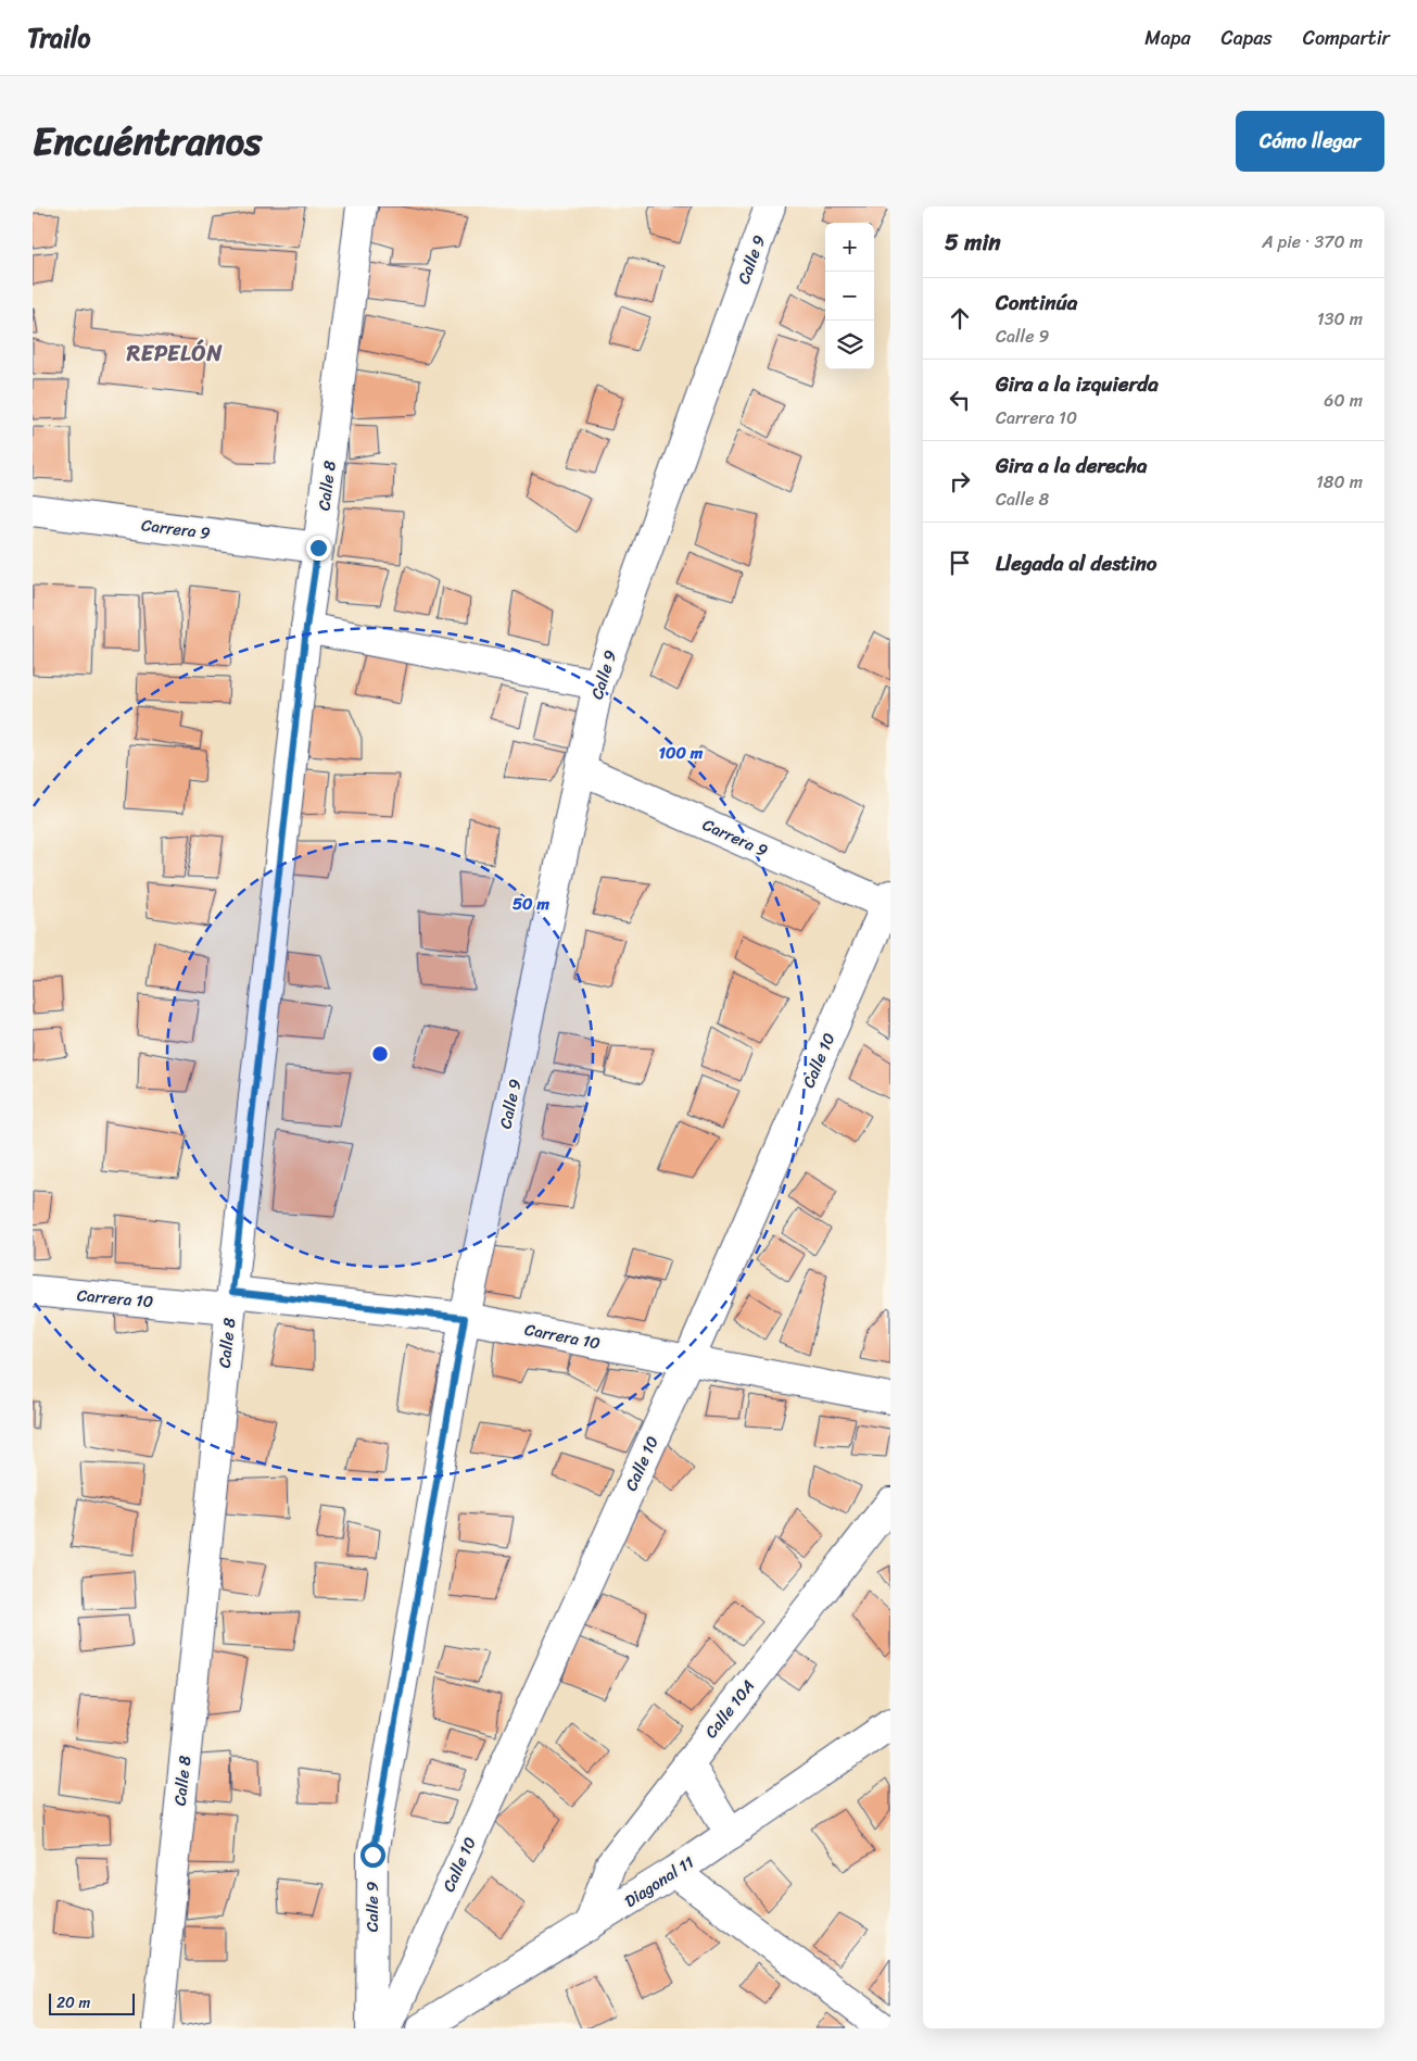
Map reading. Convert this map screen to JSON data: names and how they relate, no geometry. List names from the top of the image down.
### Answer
{
  "streets": {
    "street": [
      "Calle 9",
      "Calle 8",
      "Carrera 9",
      "Calle 10",
      "Carrera 10",
      "Calle 10A",
      "Diagonal 11"
    ]
  },
  "crossings": [
    ["Calle 9", "Carrera 9"],
    ["Calle 9", "Carrera 10"],
    ["Calle 8", "Carrera 9"],
    ["Calle 8", "Carrera 10"],
    ["Carrera 9", "Calle 10"],
    ["Calle 10", "Carrera 10"],
    ["Calle 10A", "Diagonal 11"]
  ],
  "districts": ["REPELÓN"],
  "scale_bar": "20 m",
  "page": {
    "header": "Trailo",
    "nav": ["Mapa", "Capas", "Compartir"],
    "title": "Encuéntranos",
    "buttons": "Cómo llegar",
    "heading": ["5 min", "A pie · 370 m"],
    "map_buttons": ["+", "−"],
    "list": [
      ["Continúa", "Calle 9", "130 m"],
      ["Gira a la izquierda", "Carrera 10", "60 m"],
      ["Gira a la derecha", "Calle 8", "180 m"],
      "Llegada al destino"
    ],
    "scale": "20 m"
  },
  "rings": ["100 m", "50 m"]
}
